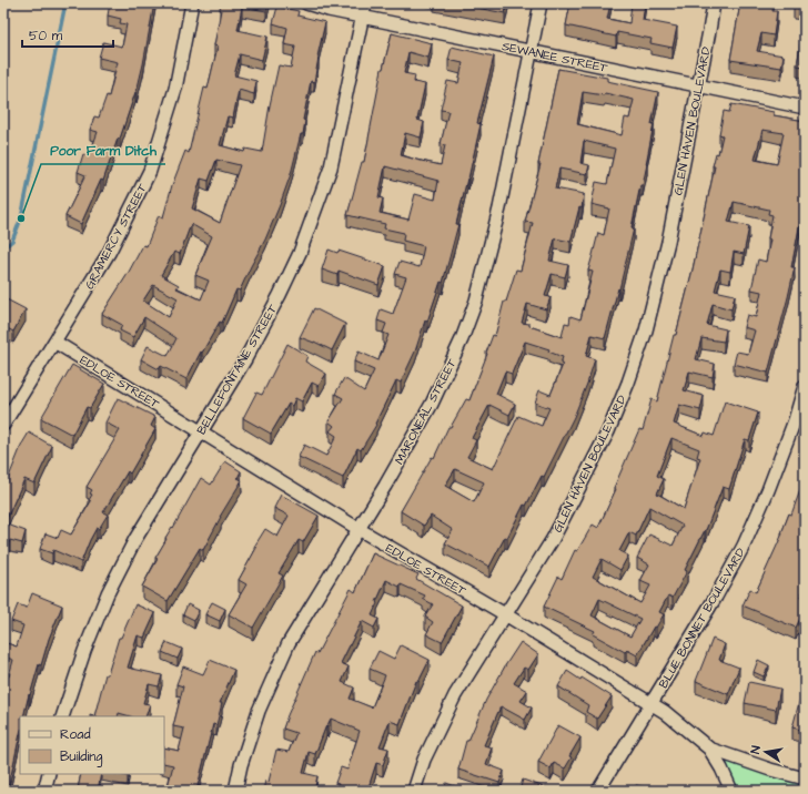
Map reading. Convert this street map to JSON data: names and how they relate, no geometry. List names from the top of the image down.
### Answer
{
  "streets": {
    "street": [
      "SEWANEE STREET",
      "GLEN HAVEN BOULEVARD",
      "GRAMERCY STREET",
      "BELLEFONTAINE STREET",
      "EDLOE STREET",
      "MARONEAL STREET",
      "BLUE BONNET BOULEVARD"
    ]
  },
  "crossings": [
    ["SEWANEE STREET", "GLEN HAVEN BOULEVARD"],
    ["SEWANEE STREET", "BELLEFONTAINE STREET"],
    ["SEWANEE STREET", "MARONEAL STREET"],
    ["GLEN HAVEN BOULEVARD", "EDLOE STREET"],
    ["GRAMERCY STREET", "EDLOE STREET"],
    ["BELLEFONTAINE STREET", "EDLOE STREET"],
    ["EDLOE STREET", "MARONEAL STREET"],
    ["EDLOE STREET", "BLUE BONNET BOULEVARD"]
  ],
  "places": ["Poor Farm Ditch"],
  "legend": ["Road", "Building"],
  "scale_bar": "50 m",
  "north": "left"
}
